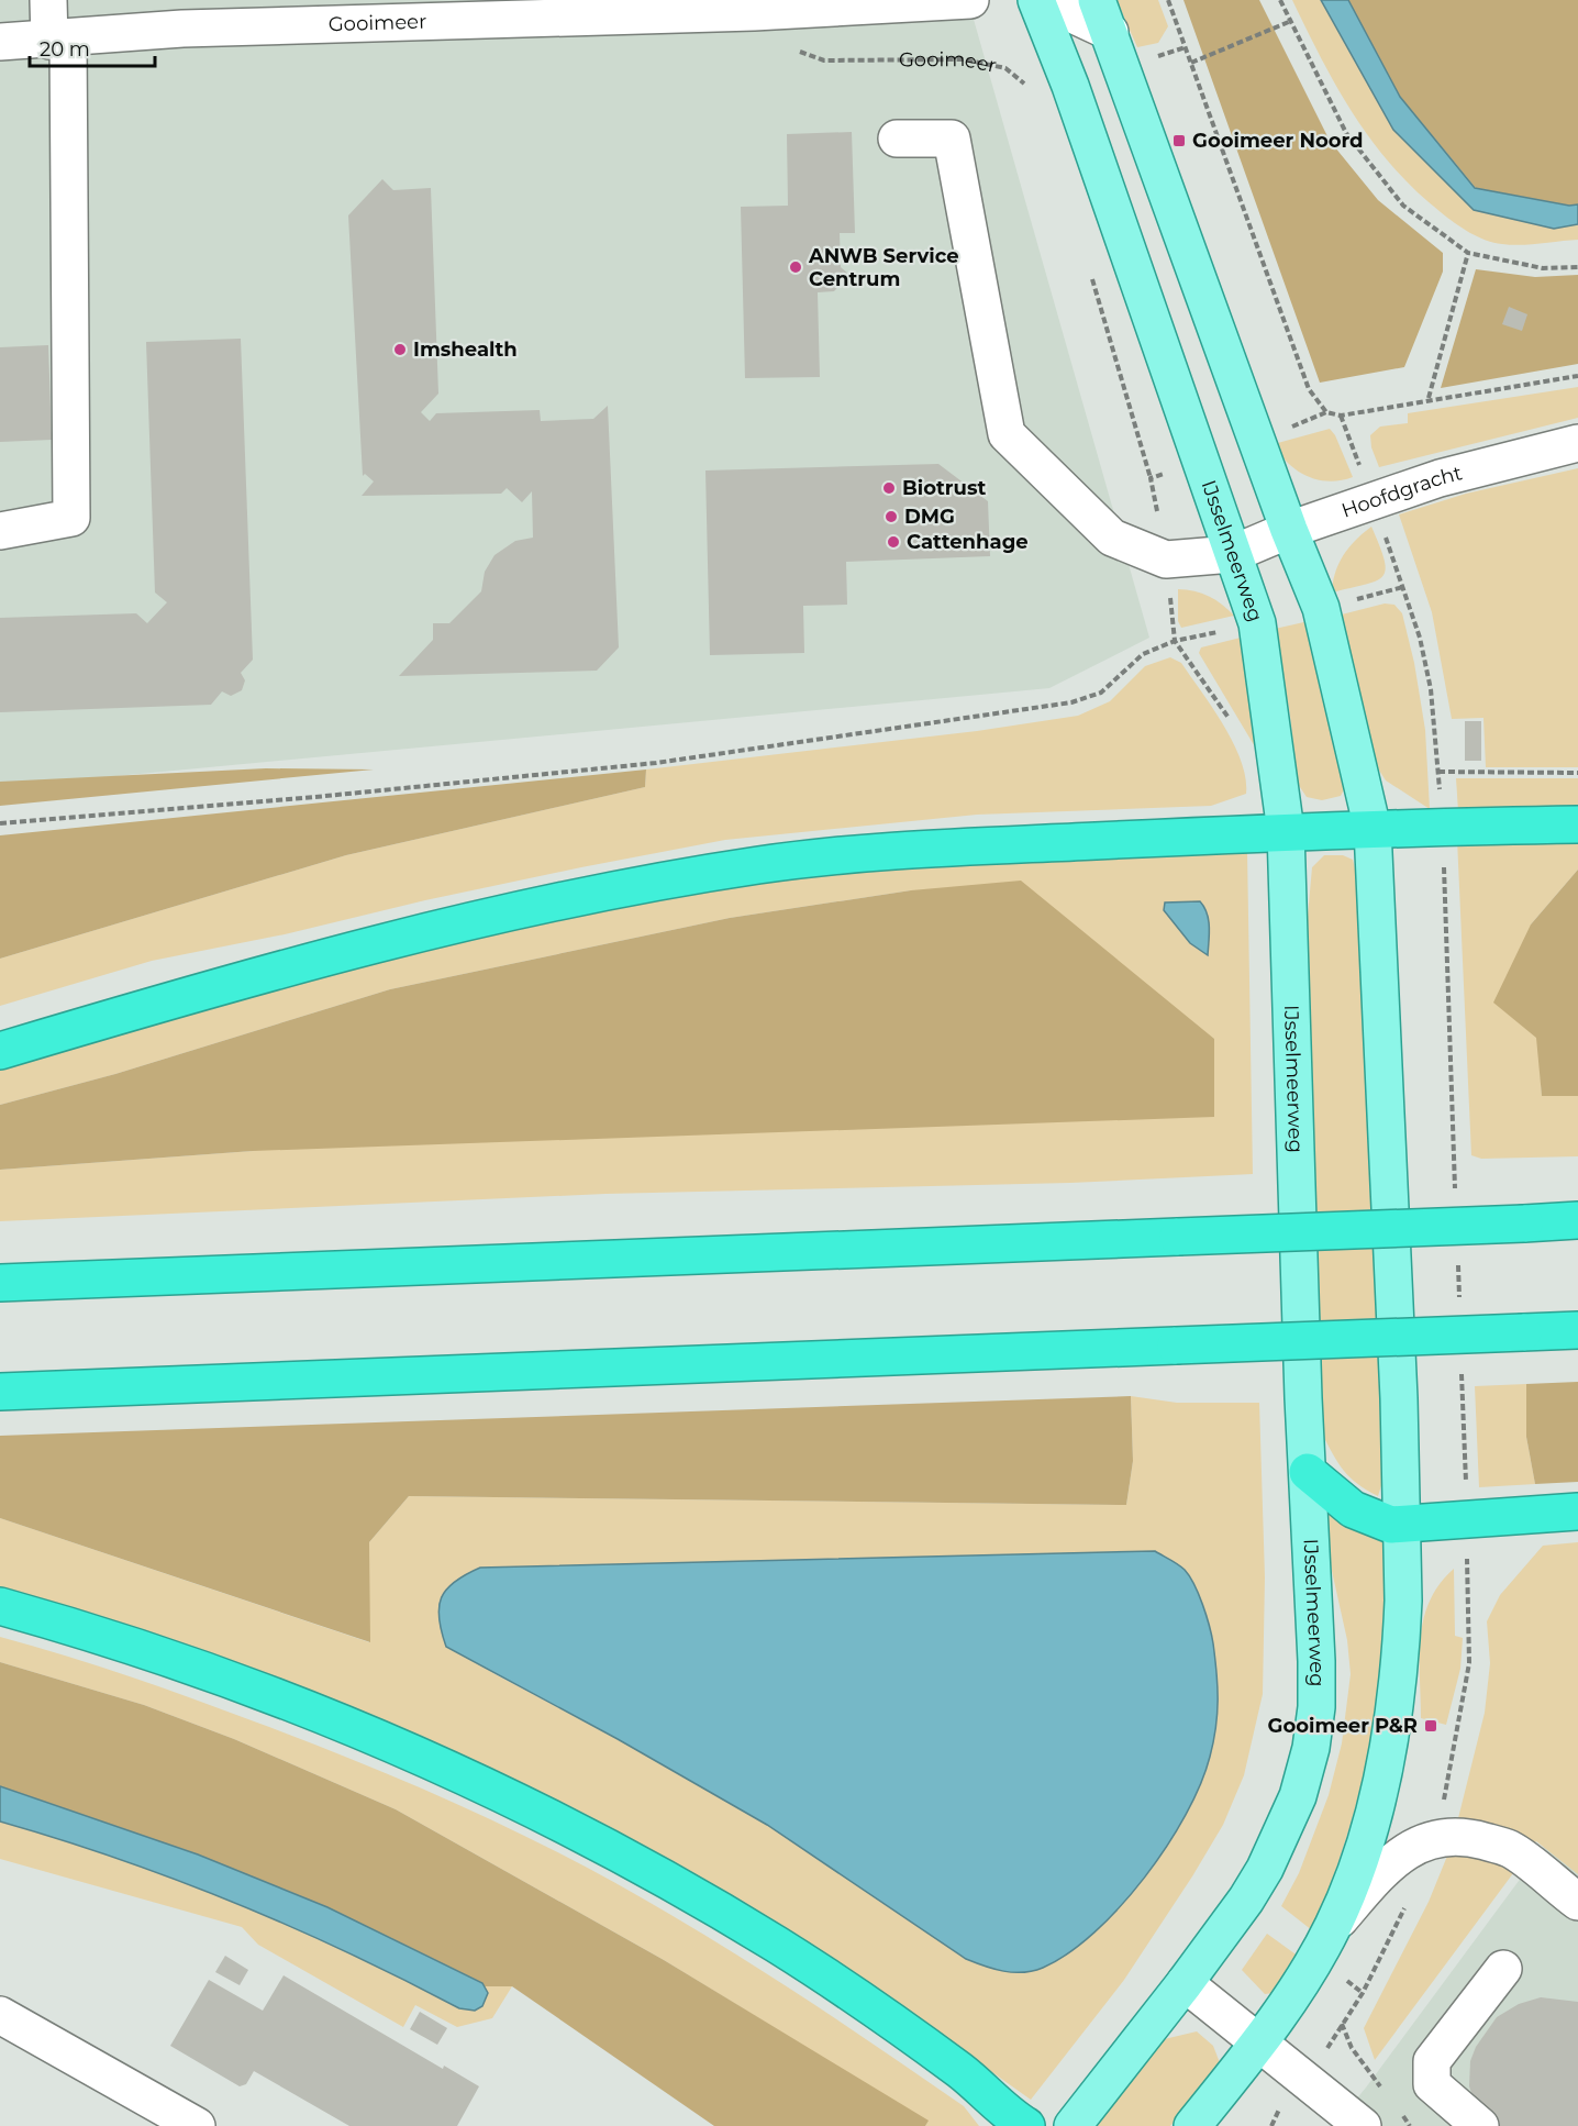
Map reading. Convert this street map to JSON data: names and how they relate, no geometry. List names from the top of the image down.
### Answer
{
  "streets": {
    "main road": ["IJsselmeerweg"],
    "street": ["Gooimeer", "Hoofdgracht"]
  },
  "crossings": [
    ["Gooimeer", "IJsselmeerweg"],
    ["Hoofdgracht", "IJsselmeerweg"]
  ],
  "places": {
    "transit": ["Gooimeer Noord", "Gooimeer P&R"],
    "other": [
      "ANWB Service Centrum",
      "Imshealth",
      "Biotrust",
      "DMG",
      "Cattenhage"
    ]
  },
  "scale_bar": "20 m"
}
